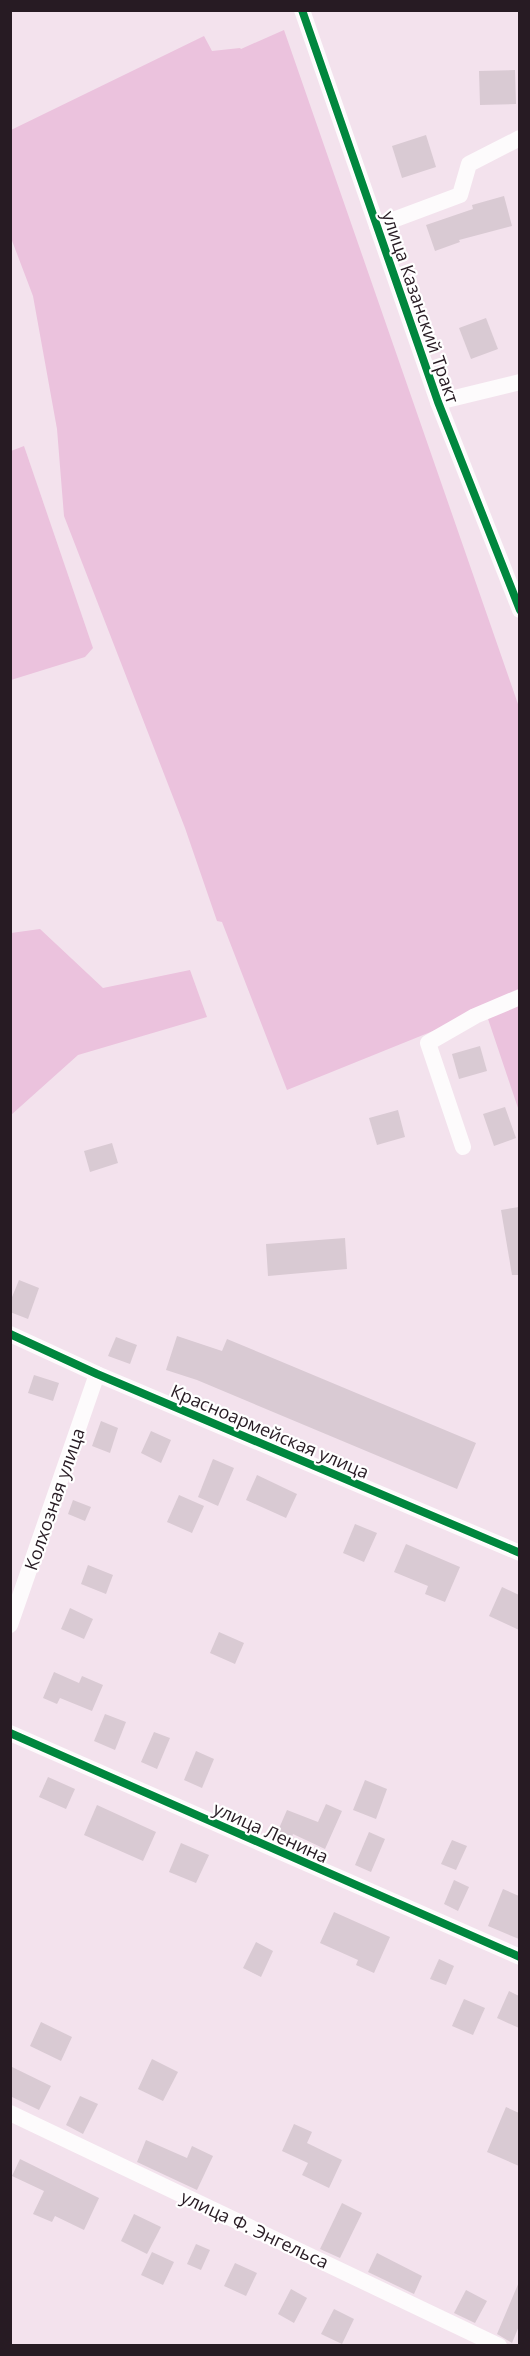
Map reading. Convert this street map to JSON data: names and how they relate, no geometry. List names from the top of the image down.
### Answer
{
  "streets": {
    "street": [
      "улица Казанский Тракт",
      "Красноармейская улица",
      "Колхозная улица",
      "улица Ленина",
      "улица Ф. Энгельса"
    ]
  },
  "crossings": [
    ["Красноармейская улица", "Колхозная улица"]
  ]
}
